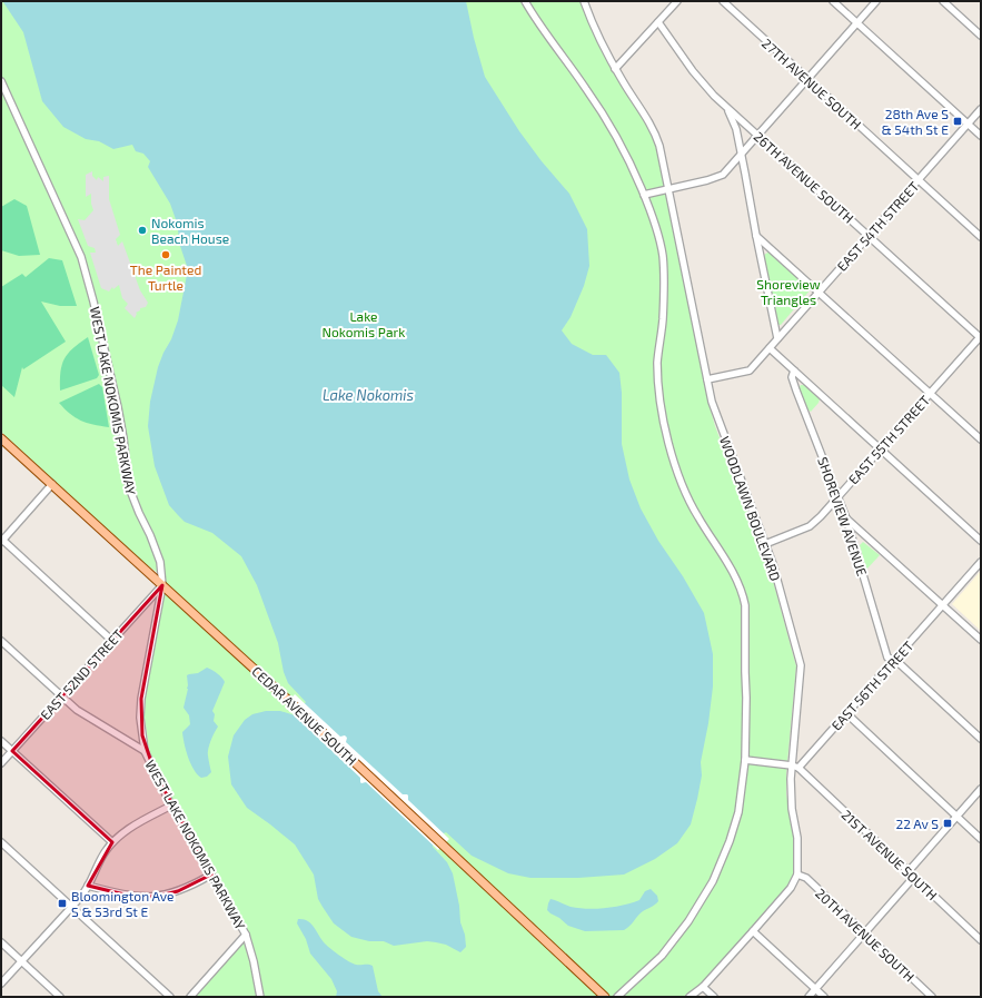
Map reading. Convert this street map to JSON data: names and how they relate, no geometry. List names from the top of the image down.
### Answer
{
  "streets": {
    "main road": ["CEDAR AVENUE SOUTH"],
    "street": [
      "27TH AVENUE SOUTH",
      "26TH AVENUE SOUTH",
      "EAST 54TH STREET",
      "WEST LAKE NOKOMIS PARKWAY",
      "EAST 55TH STREET",
      "WOODLAWN BOULEVARD",
      "SHOREVIEW AVENUE",
      "EAST 52ND STREET",
      "EAST 56TH STREET",
      "21ST AVENUE SOUTH",
      "20TH AVENUE SOUTH"
    ]
  },
  "crossings": [
    ["27TH AVENUE SOUTH", "EAST 54TH STREET"],
    ["26TH AVENUE SOUTH", "EAST 54TH STREET"],
    ["26TH AVENUE SOUTH", "EAST 55TH STREET"],
    ["EAST 54TH STREET", "WOODLAWN BOULEVARD"],
    ["WEST LAKE NOKOMIS PARKWAY", "EAST 52ND STREET"],
    ["WEST LAKE NOKOMIS PARKWAY", "CEDAR AVENUE SOUTH"],
    ["EAST 55TH STREET", "WOODLAWN BOULEVARD"],
    ["EAST 55TH STREET", "SHOREVIEW AVENUE"],
    ["WOODLAWN BOULEVARD", "EAST 56TH STREET"],
    ["WOODLAWN BOULEVARD", "21ST AVENUE SOUTH"],
    ["WOODLAWN BOULEVARD", "20TH AVENUE SOUTH"],
    ["SHOREVIEW AVENUE", "EAST 56TH STREET"],
    ["EAST 52ND STREET", "CEDAR AVENUE SOUTH"],
    ["EAST 56TH STREET", "21ST AVENUE SOUTH"]
  ],
  "water": ["Lake Nokomis"],
  "parks": ["Shoreview Triangles", "Lake Nokomis Park"],
  "places": {
    "transit": ["28th Ave S & 54th St E", "22 Av S", "Bloomington Ave S & 53rd St E"],
    "other": ["Nokomis Beach House", "The Painted Turtle"]
  }
}
